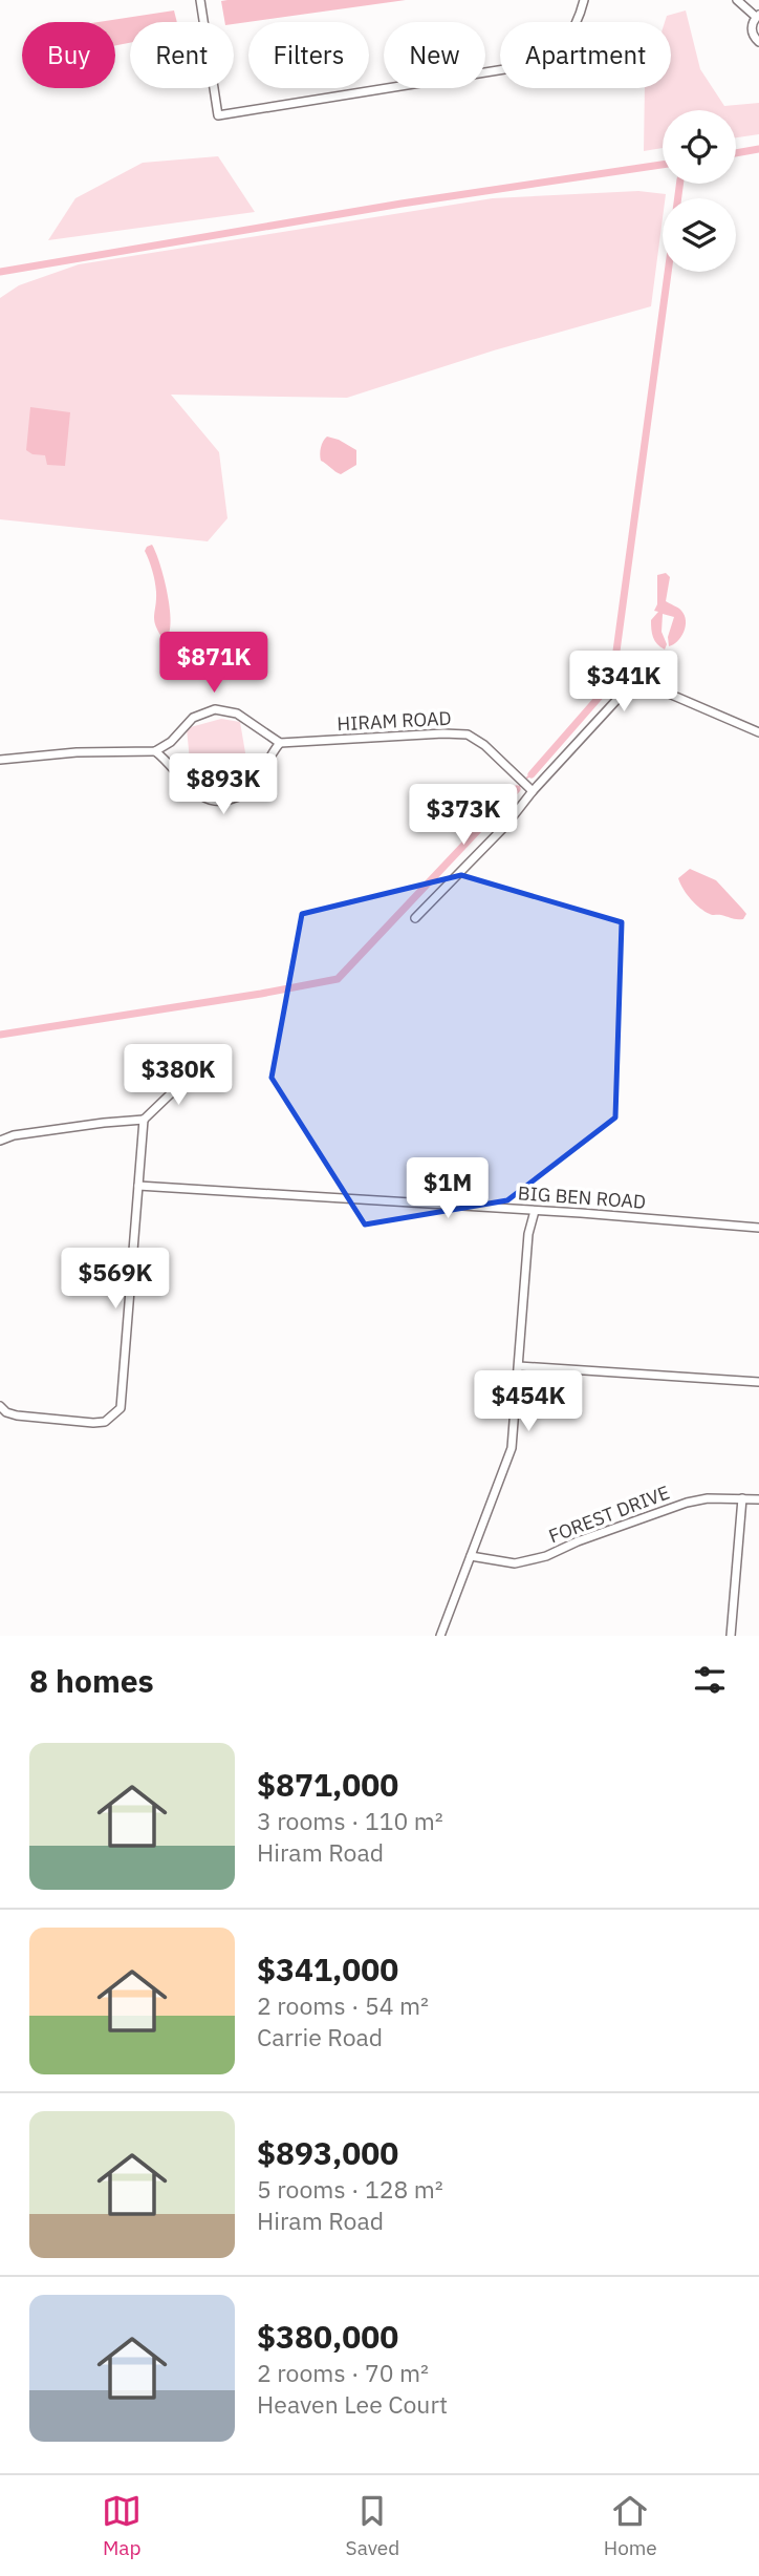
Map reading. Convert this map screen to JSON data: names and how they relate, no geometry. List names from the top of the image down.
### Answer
{
  "streets": {
    "street": ["HIRAM ROAD", "BIG BEN ROAD", "FOREST DRIVE"]
  },
  "page": {
    "chip": [
      "Buy",
      "Rent",
      "Filters",
      "New",
      "Apartment"
    ],
    "price": [
      "$871K",
      "$341K",
      "$893K",
      "$373K",
      "$380K",
      "$1M",
      "$569K",
      "$454K"
    ],
    "heading": "8 homes",
    "list": [
      {
        "name": "$871,000",
        "note": "3 rooms · 110 m² · Hiram Road"
      },
      {
        "name": "$341,000",
        "note": "2 rooms · 54 m² · Carrie Road"
      },
      {
        "name": "$893,000",
        "note": "5 rooms · 128 m² · Hiram Road"
      },
      {
        "name": "$380,000",
        "note": "2 rooms · 70 m² · Heaven Lee Court"
      }
    ],
    "tabs": ["Map", "Saved", "Home"]
  }
}
